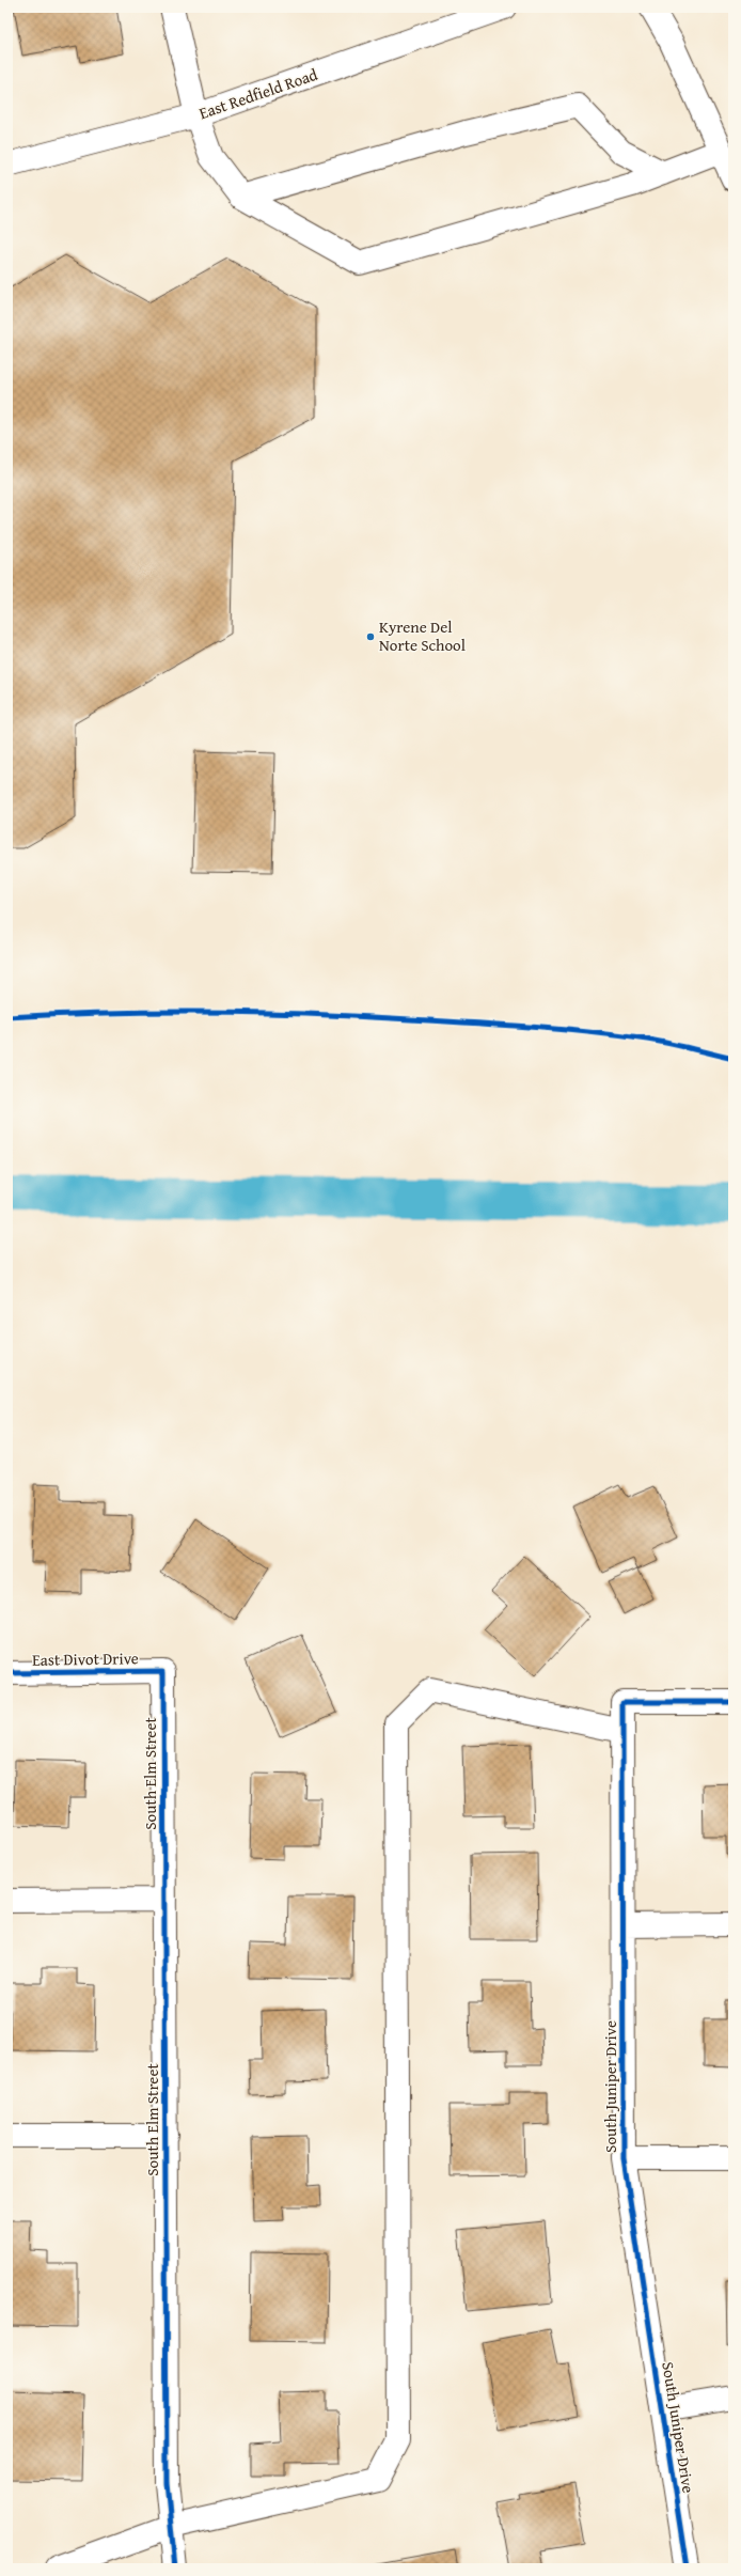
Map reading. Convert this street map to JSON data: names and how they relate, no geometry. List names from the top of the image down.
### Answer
{
  "streets": {
    "street": [
      "East Redfield Road",
      "East Divot Drive",
      "South Elm Street",
      "South Juniper Drive"
    ]
  },
  "crossings": [
    ["East Divot Drive", "South Elm Street"]
  ],
  "places": ["Kyrene Del Norte School"]
}
